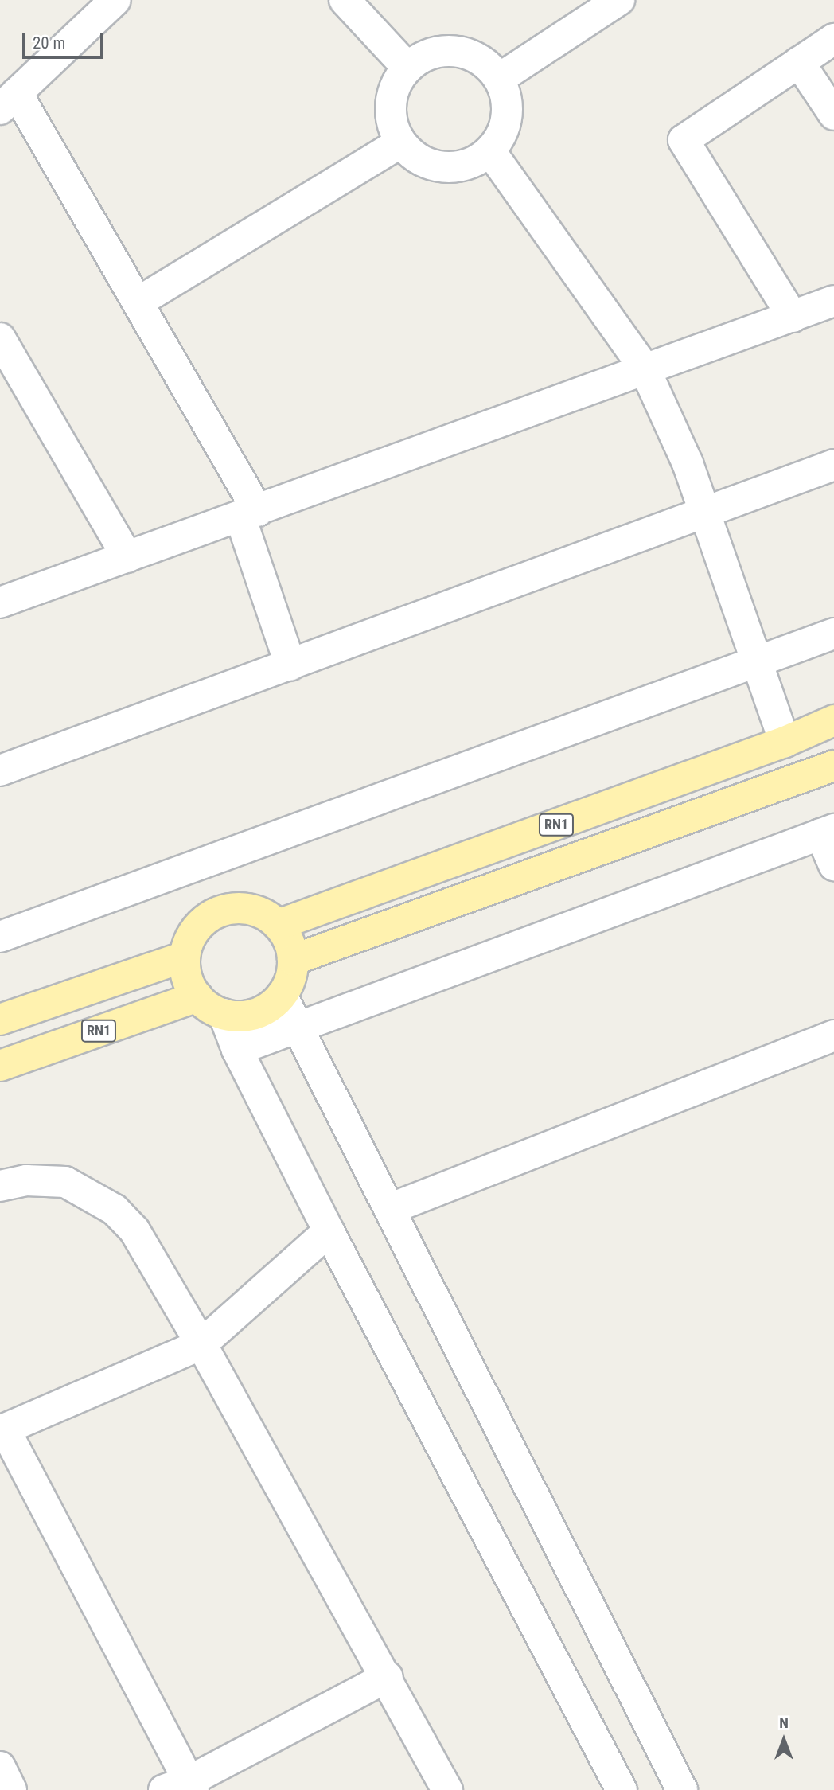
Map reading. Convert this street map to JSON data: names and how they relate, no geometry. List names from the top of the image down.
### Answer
{
  "streets": {
    "main road": ["RN1"]
  },
  "scale_bar": "20 m",
  "north": "top"
}
